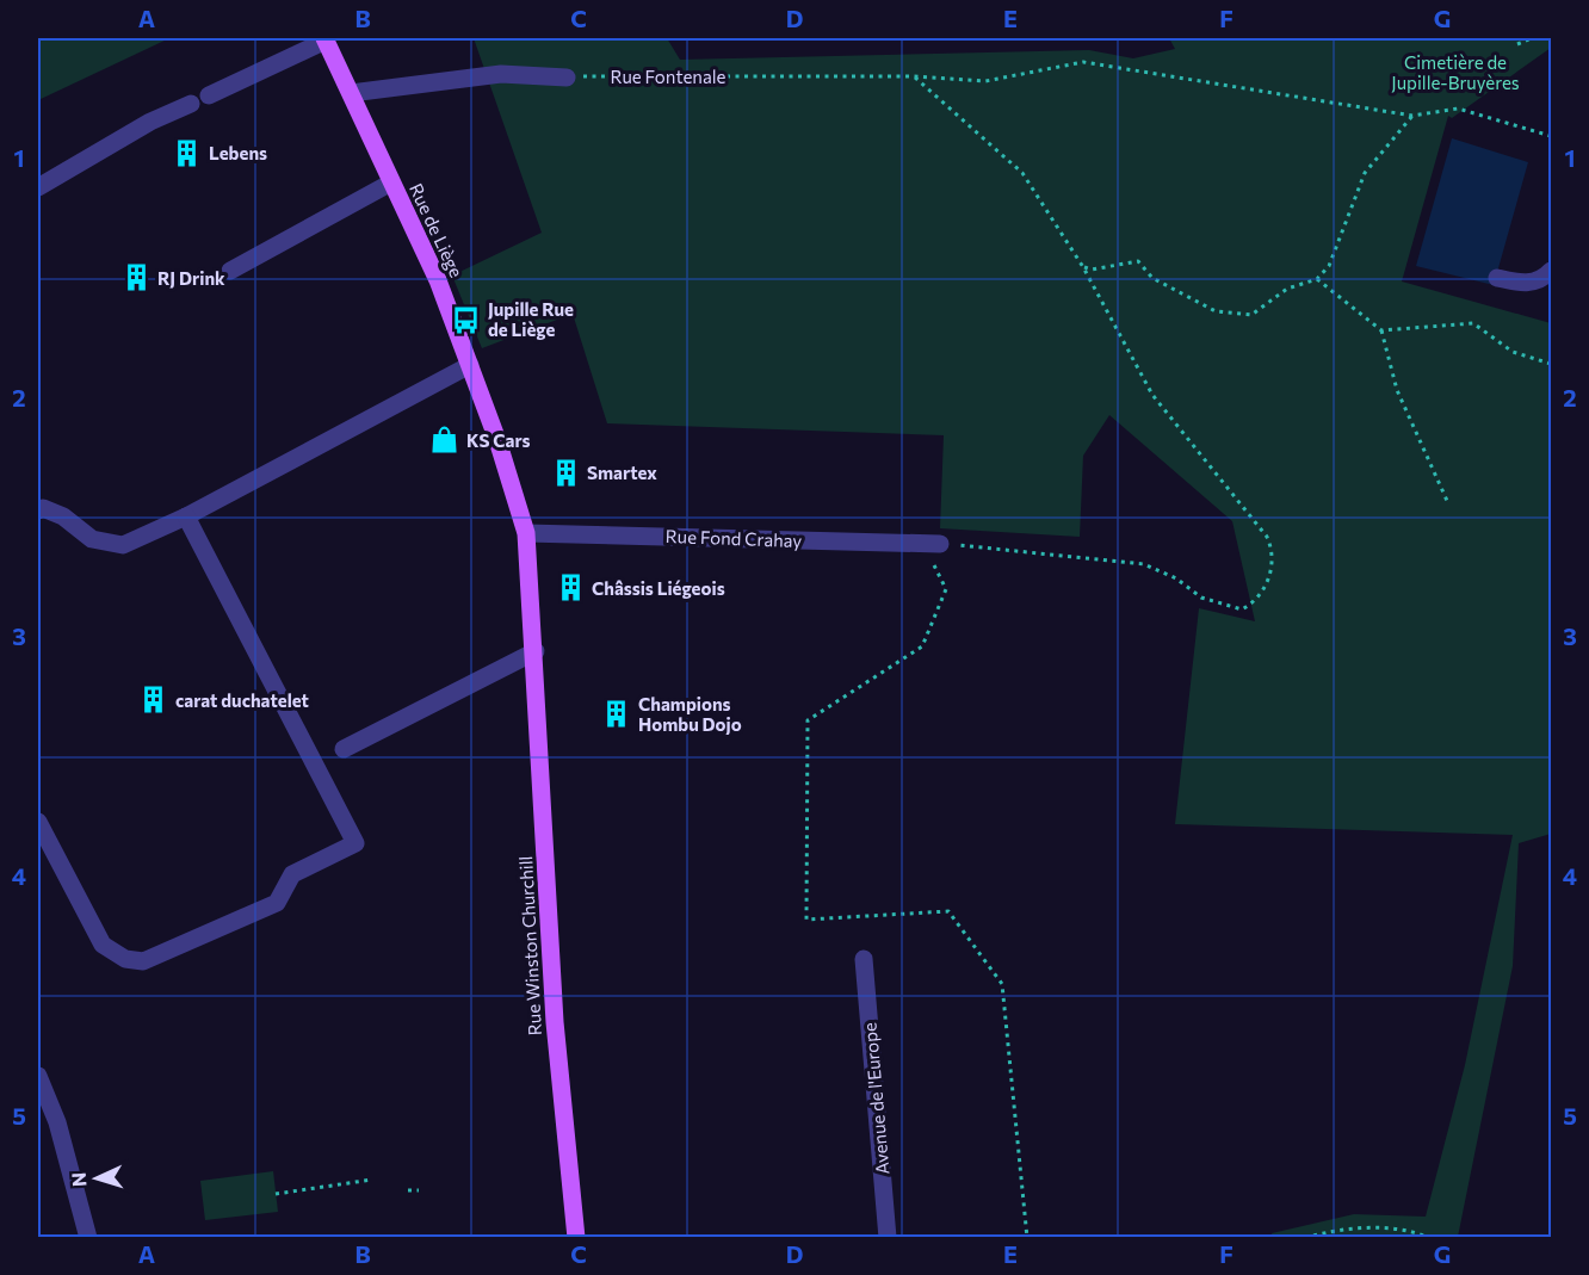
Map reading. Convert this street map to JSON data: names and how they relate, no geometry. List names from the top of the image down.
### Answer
{
  "streets": {
    "main road": ["Rue de Liège", "Rue Winston Churchill"],
    "street": ["Rue Fond Crahay", "Avenue de l'Europe"],
    "path": ["Rue Fontenale"]
  },
  "crossings": [
    ["Rue de Liège", "Rue Winston Churchill"],
    ["Rue Fond Crahay", "Rue Winston Churchill"]
  ],
  "parks": ["Cimetière de Jupille-Bruyères"],
  "places": {
    "building": [
      "Lebens",
      "RJ Drink",
      "Smartex",
      "Châssis Liégeois",
      "carat duchatelet",
      "Champions Hombu Dojo"
    ],
    "bus stop": ["Jupille Rue de Liège"],
    "shop": ["KS Cars"]
  },
  "north": "left",
  "grid": {
    "columns": [
      "A",
      "B",
      "C",
      "D",
      "E",
      "F",
      "G"
    ],
    "rows": [
      "1",
      "2",
      "3",
      "4",
      "5"
    ]
  }
}
